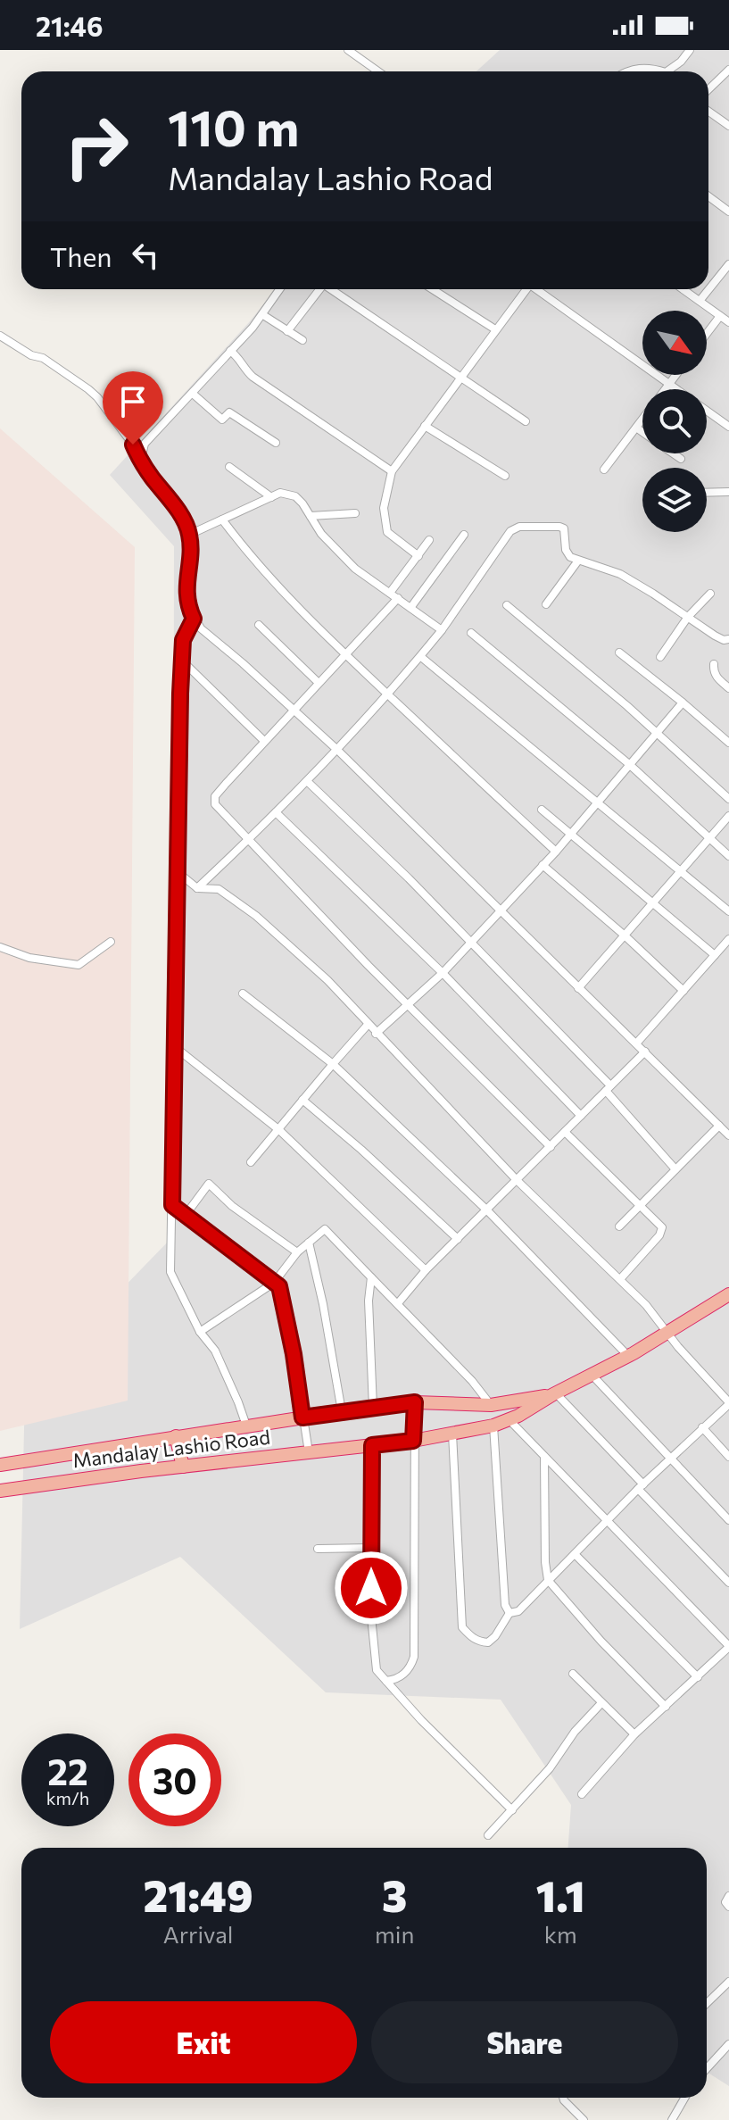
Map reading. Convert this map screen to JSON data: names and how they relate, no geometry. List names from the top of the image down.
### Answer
{
  "streets": {
    "highway": ["Mandalay Lashio Road"]
  },
  "north": "bottom right",
  "page": {
    "status": "21:46",
    "turn": ["110 m", "Mandalay Lashio Road"],
    "then": "Then",
    "speed": "22 km/h",
    "limit": "30",
    "eta": [
      "21:49",
      "Arrival",
      "3",
      "min",
      "1.1",
      "km"
    ],
    "buttons": ["Exit", "Share"]
  }
}
